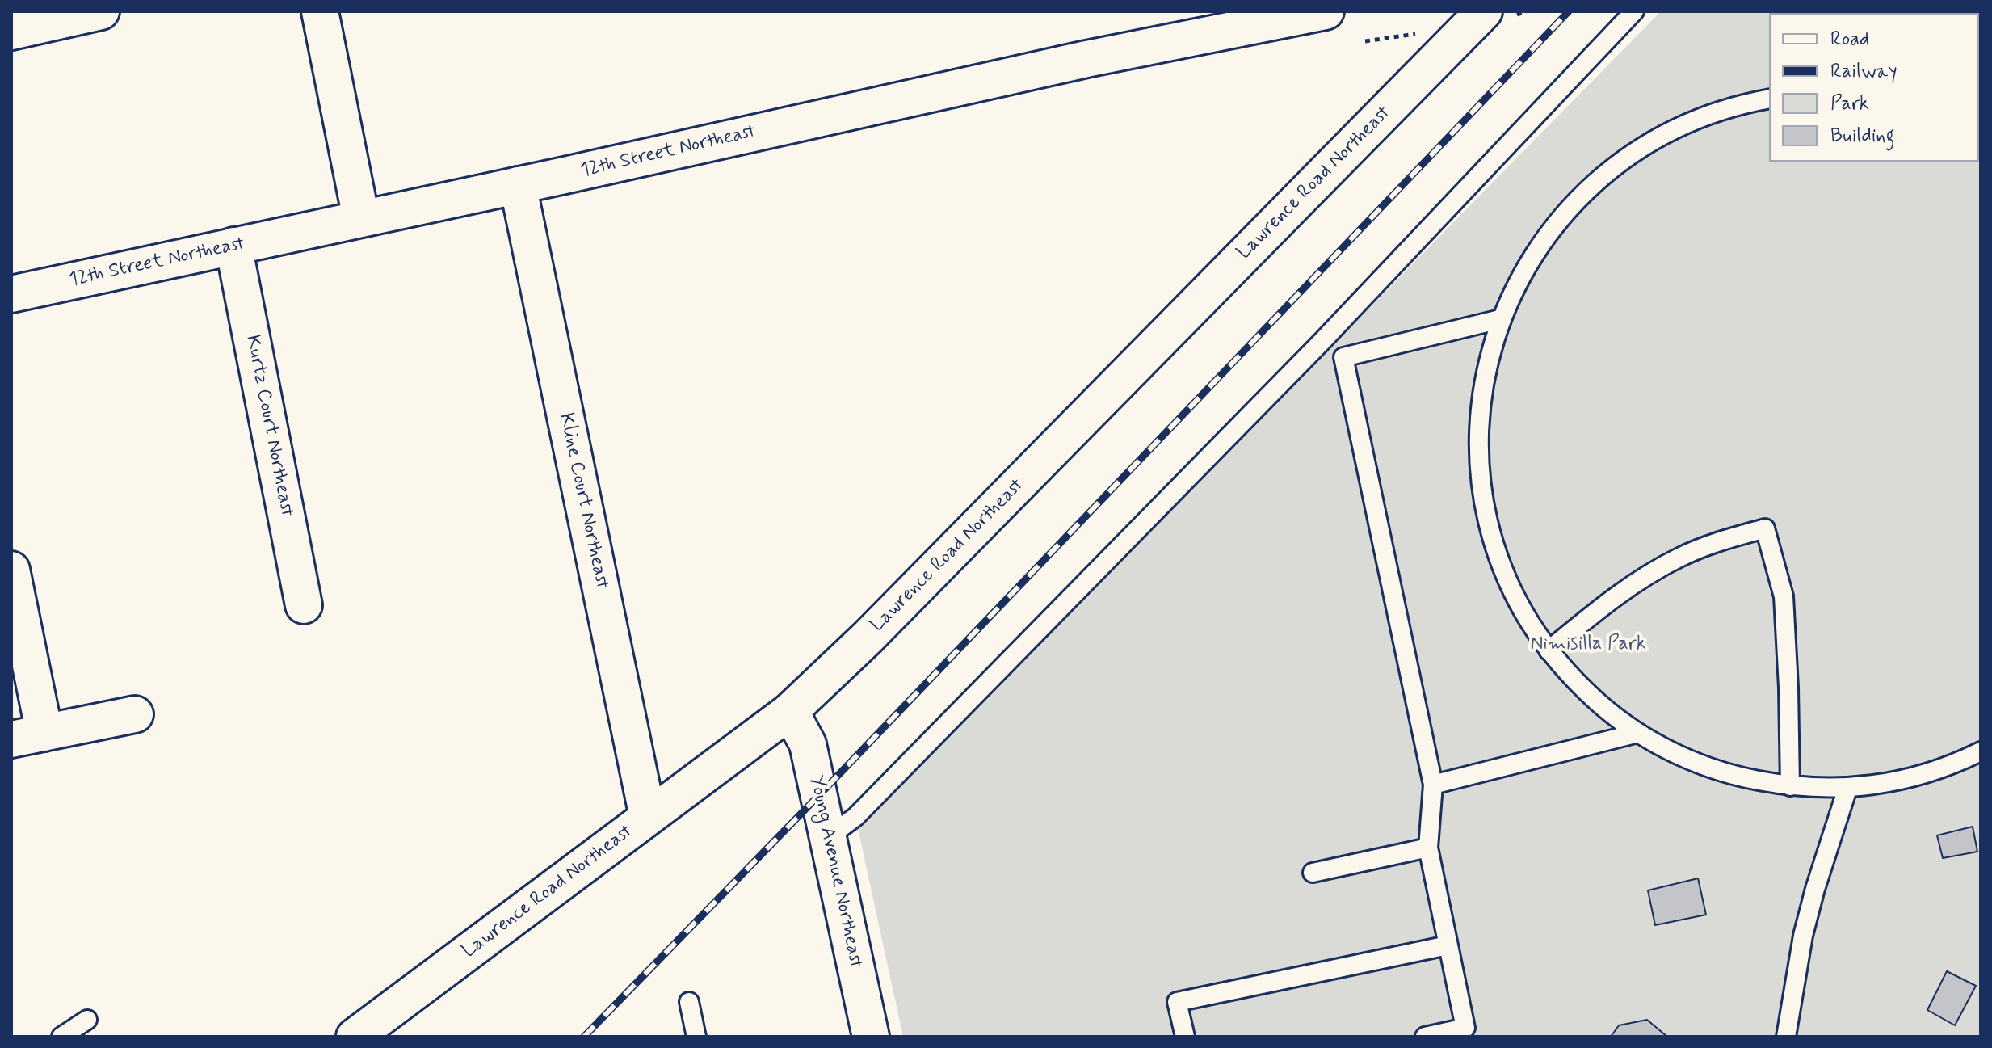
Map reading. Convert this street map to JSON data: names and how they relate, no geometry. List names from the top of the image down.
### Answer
{
  "streets": {
    "street": [
      "12th Street Northeast",
      "Lawrence Road Northeast",
      "Kurtz Court Northeast",
      "Kline Court Northeast",
      "Young Avenue Northeast"
    ]
  },
  "crossings": [
    ["12th Street Northeast", "Kurtz Court Northeast"],
    ["12th Street Northeast", "Kline Court Northeast"],
    ["Lawrence Road Northeast", "Kline Court Northeast"],
    ["Lawrence Road Northeast", "Young Avenue Northeast"]
  ],
  "parks": ["Nimisilla Park"],
  "legend": [
    "Road",
    "Railway",
    "Park",
    "Building"
  ]
}
